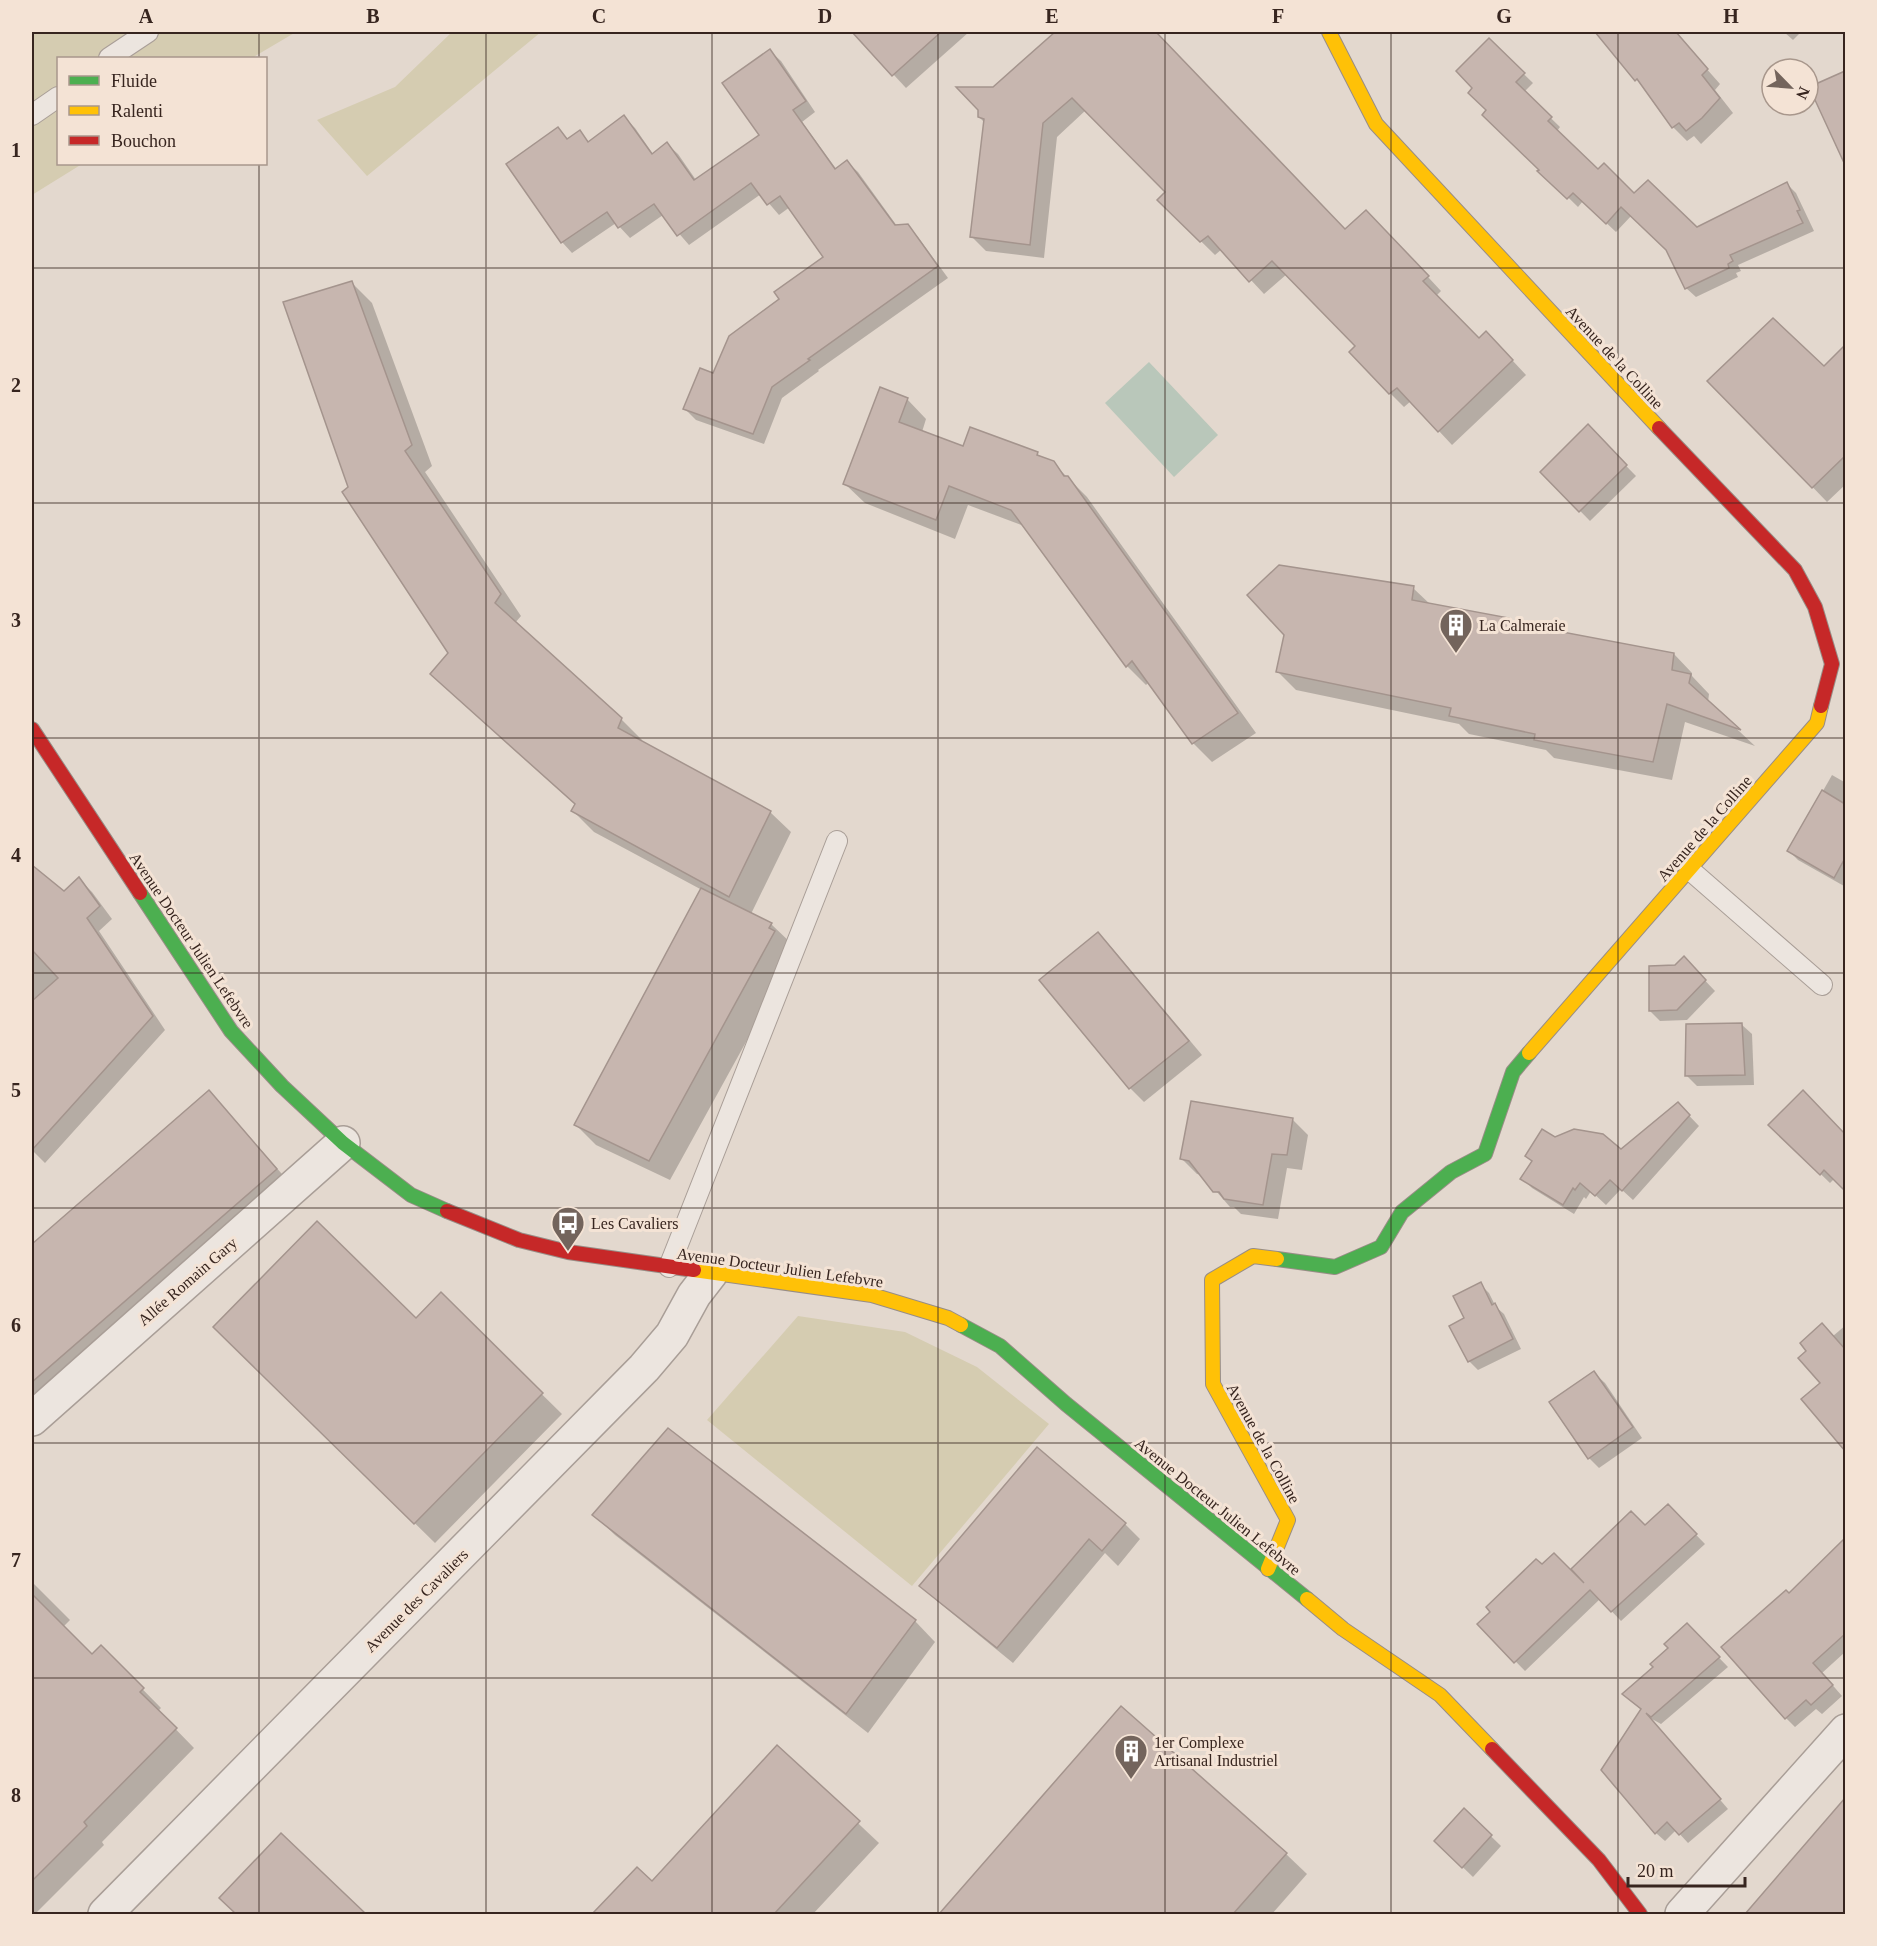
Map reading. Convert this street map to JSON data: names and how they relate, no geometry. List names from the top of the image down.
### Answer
{
  "streets": {
    "street": [
      "Avenue de la Colline",
      "Avenue Docteur Julien Lefebvre",
      "Allée Romain Gary",
      "Avenue des Cavaliers"
    ]
  },
  "crossings": [
    ["Avenue de la Colline", "Avenue Docteur Julien Lefebvre"],
    ["Avenue Docteur Julien Lefebvre", "Allée Romain Gary"],
    ["Avenue Docteur Julien Lefebvre", "Avenue des Cavaliers"]
  ],
  "places": {
    "building": ["La Calmeraie", "1er Complexe Artisanal Industriel"],
    "bus stop": ["Les Cavaliers"]
  },
  "legend": ["Fluide", "Ralenti", "Bouchon"],
  "scale_bar": "20 m",
  "north": "bottom right",
  "grid": {
    "columns": [
      "A",
      "B",
      "C",
      "D",
      "E",
      "F",
      "G",
      "H"
    ],
    "rows": [
      "1",
      "2",
      "3",
      "4",
      "5",
      "6",
      "7",
      "8"
    ]
  }
}
